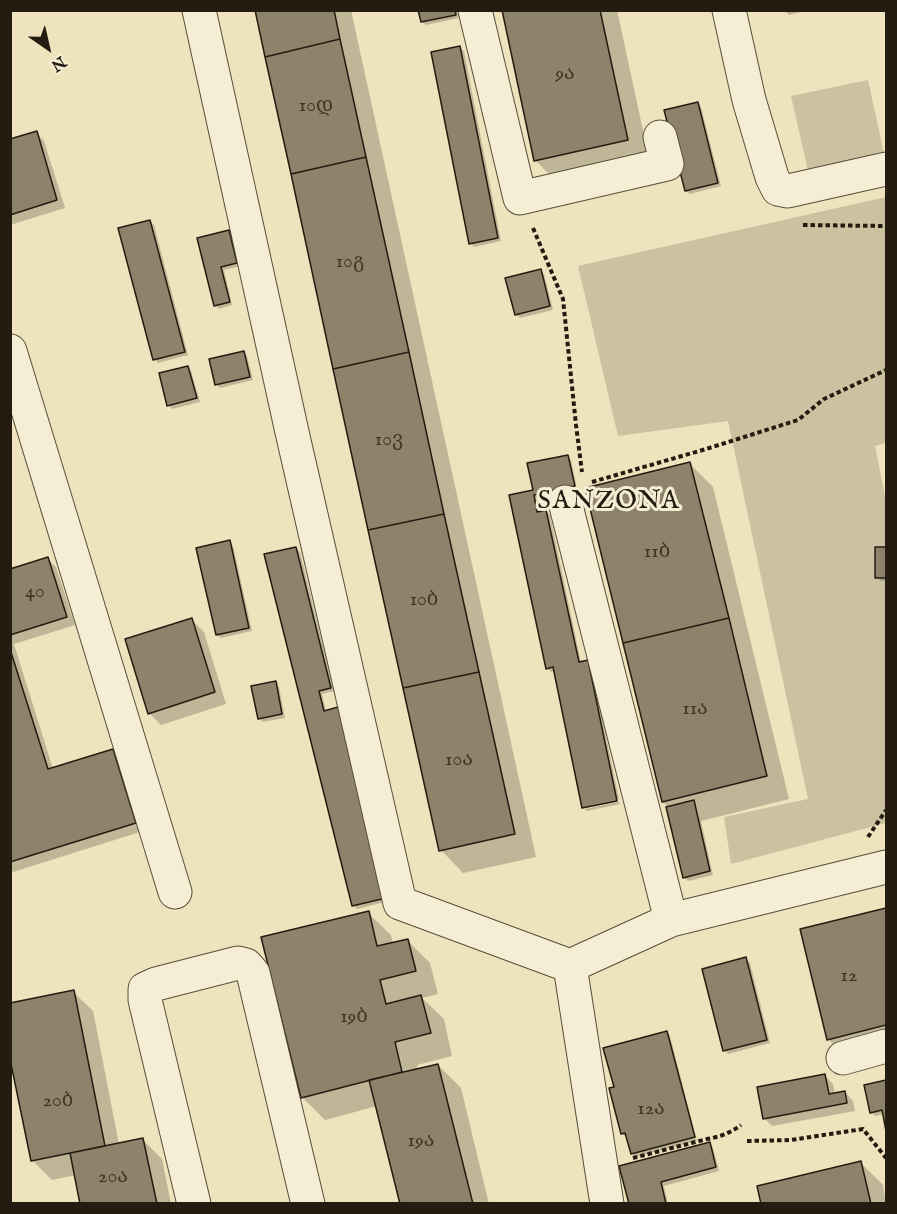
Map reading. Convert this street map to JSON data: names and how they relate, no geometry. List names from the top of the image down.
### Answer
{
  "districts": ["SANZONA"],
  "house_numbers": [
    "9ა",
    "10დ",
    "10გ",
    "10ვ",
    "11ბ",
    "40",
    "10ბ",
    "11ა",
    "10ა",
    "12",
    "19ბ",
    "20ბ",
    "12ა",
    "19ა",
    "20ა"
  ],
  "north": "bottom right"
}
